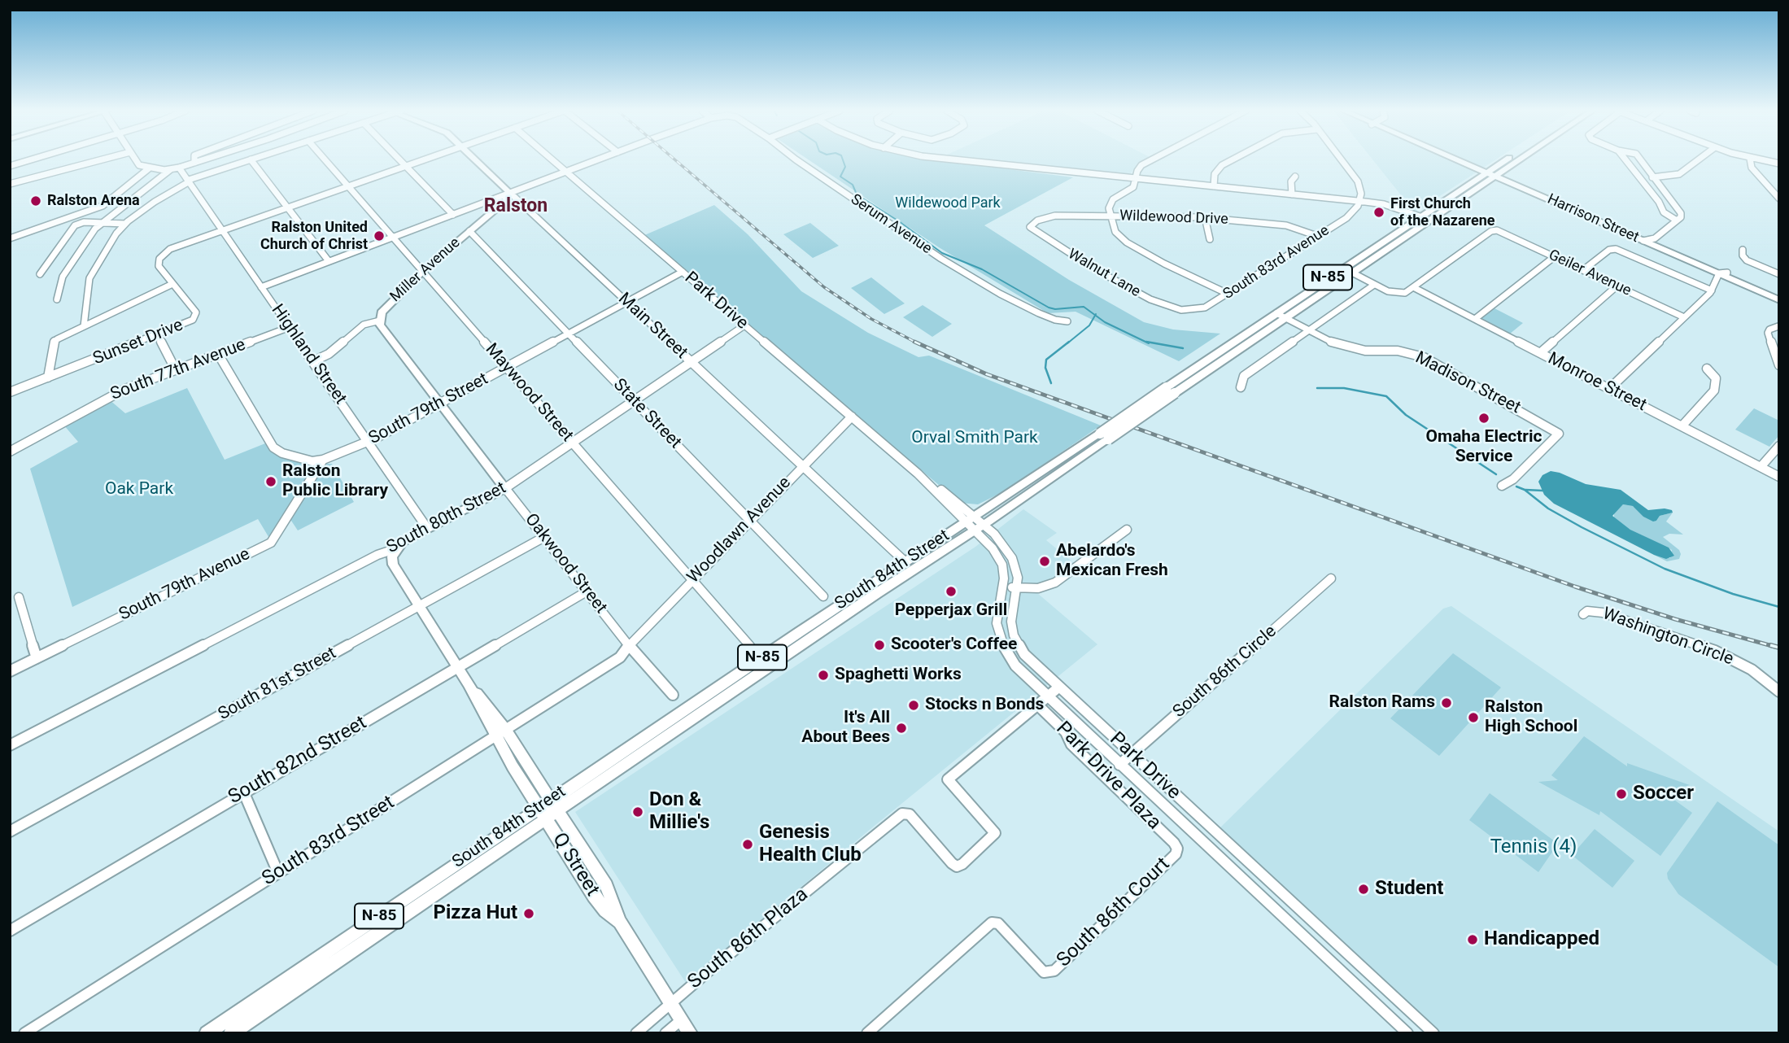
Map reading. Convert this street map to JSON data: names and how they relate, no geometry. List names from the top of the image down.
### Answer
{
  "streets": {
    "main road": [
      "Harrison Street",
      "Miller Avenue",
      "N-85",
      "Main Street",
      "South 80th Street",
      "Oakwood Street",
      "South 84th Street",
      "Q Street"
    ],
    "street": [
      "Wildewood Drive",
      "Serum Avenue",
      "South 83rd Avenue",
      "Walnut Lane",
      "Geiler Avenue",
      "Park Drive",
      "Sunset Drive",
      "Highland Street",
      "South 77th Avenue",
      "Monroe Street",
      "Madison Street",
      "Maywood Street",
      "South 79th Street",
      "State Street",
      "Woodlawn Avenue",
      "South 79th Avenue",
      "Washington Circle",
      "South 86th Circle",
      "South 81st Street",
      "South 82nd Street",
      "Park Drive Plaza",
      "South 83rd Street",
      "South 86th Court",
      "South 86th Plaza"
    ]
  },
  "crossings": [
    ["Wildewood Drive", "South 83rd Avenue"],
    ["Wildewood Drive", "Walnut Lane"],
    ["Harrison Street", "South 84th Street"],
    ["South 83rd Avenue", "Walnut Lane"],
    ["Miller Avenue", "Main Street"],
    ["Miller Avenue", "Highland Street"],
    ["Miller Avenue", "Maywood Street"],
    ["Miller Avenue", "State Street"],
    ["Miller Avenue", "Oakwood Street"],
    ["Geiler Avenue", "Monroe Street"],
    ["Park Drive", "South 79th Street"],
    ["Park Drive", "South 80th Street"],
    ["Park Drive", "Woodlawn Avenue"],
    ["Park Drive", "South 84th Street"],
    ["Park Drive", "South 86th Circle"],
    ["Main Street", "South 79th Street"],
    ["Main Street", "South 80th Street"],
    ["Main Street", "Woodlawn Avenue"],
    ["Main Street", "South 84th Street"],
    ["Sunset Drive", "Highland Street"],
    ["Highland Street", "South 77th Avenue"],
    ["Highland Street", "South 79th Street"],
    ["Highland Street", "South 80th Street"],
    ["Madison Street", "South 84th Street"],
    ["Maywood Street", "South 79th Street"],
    ["Maywood Street", "South 80th Street"],
    ["Maywood Street", "Woodlawn Avenue"],
    ["South 79th Street", "State Street"],
    ["South 79th Street", "Oakwood Street"],
    ["South 79th Street", "South 79th Avenue"],
    ["State Street", "South 80th Street"],
    ["State Street", "Woodlawn Avenue"],
    ["South 80th Street", "Oakwood Street"],
    ["South 80th Street", "Q Street"],
    ["Woodlawn Avenue", "Oakwood Street"],
    ["Woodlawn Avenue", "South 83rd Street"],
    ["Oakwood Street", "South 81st Street"],
    ["Oakwood Street", "South 82nd Street"],
    ["Oakwood Street", "South 83rd Street"],
    ["South 84th Street", "Q Street"],
    ["South 81st Street", "Q Street"],
    ["South 82nd Street", "Q Street"],
    ["Park Drive Plaza", "South 86th Court"],
    ["Park Drive Plaza", "South 86th Plaza"],
    ["South 83rd Street", "Q Street"],
    ["Q Street", "South 86th Plaza"]
  ],
  "districts": ["Ralston"],
  "parks": [
    "Wildewood Park",
    "Orval Smith Park",
    "Oak Park",
    "Tennis (4)"
  ],
  "places": [
    "Ralston Arena",
    "First Church of the Nazarene",
    "Ralston United Church of Christ",
    "Omaha Electric Service",
    "Ralston Public Library",
    "Abelardo's Mexican Fresh",
    "Pepperjax Grill",
    "Scooter's Coffee",
    "Spaghetti Works",
    "Ralston Rams",
    "Stocks n Bonds",
    "Ralston High School",
    "It's All About Bees",
    "Soccer",
    "Don & Millie's",
    "Genesis Health Club",
    "Student",
    "Pizza Hut",
    "Handicapped"
  ]
}
